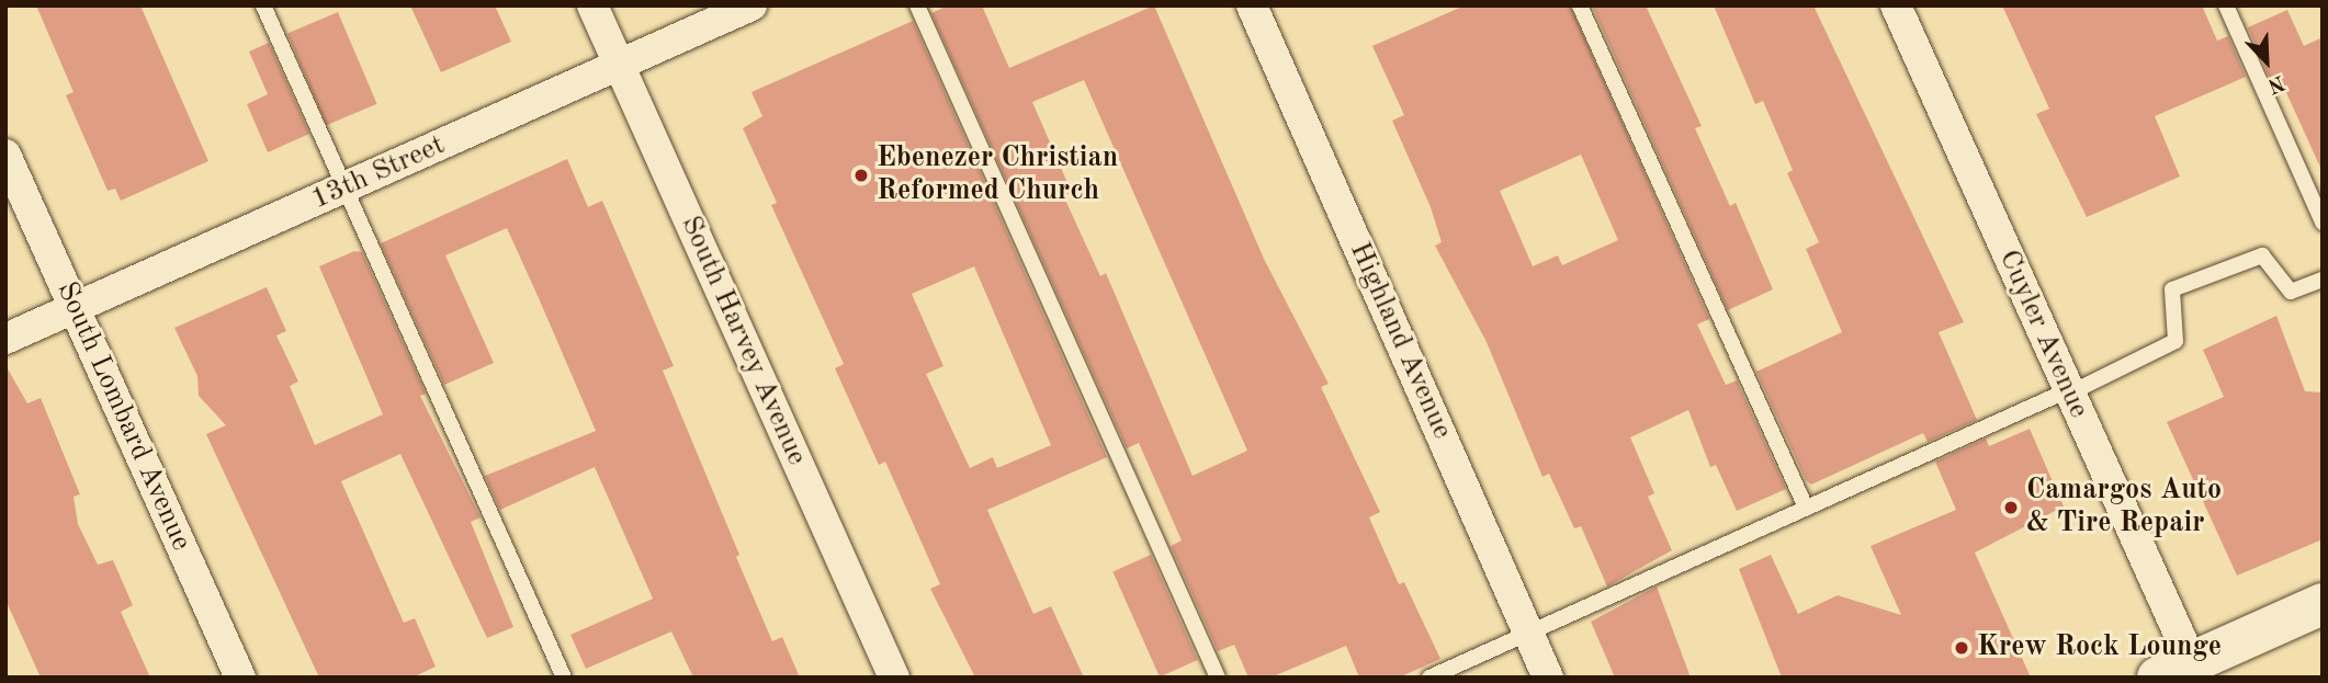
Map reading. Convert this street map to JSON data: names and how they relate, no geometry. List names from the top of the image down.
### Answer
{
  "streets": {
    "street": [
      "13th Street",
      "Cuyler Avenue",
      "South Harvey Avenue",
      "Highland Avenue",
      "South Lombard Avenue"
    ]
  },
  "crossings": [
    ["13th Street", "South Harvey Avenue"],
    ["13th Street", "South Lombard Avenue"]
  ],
  "places": ["Ebenezer Christian Reformed Church", "Camargos Auto & Tire Repair", "Krew Rock Lounge"],
  "north": "bottom right"
}
